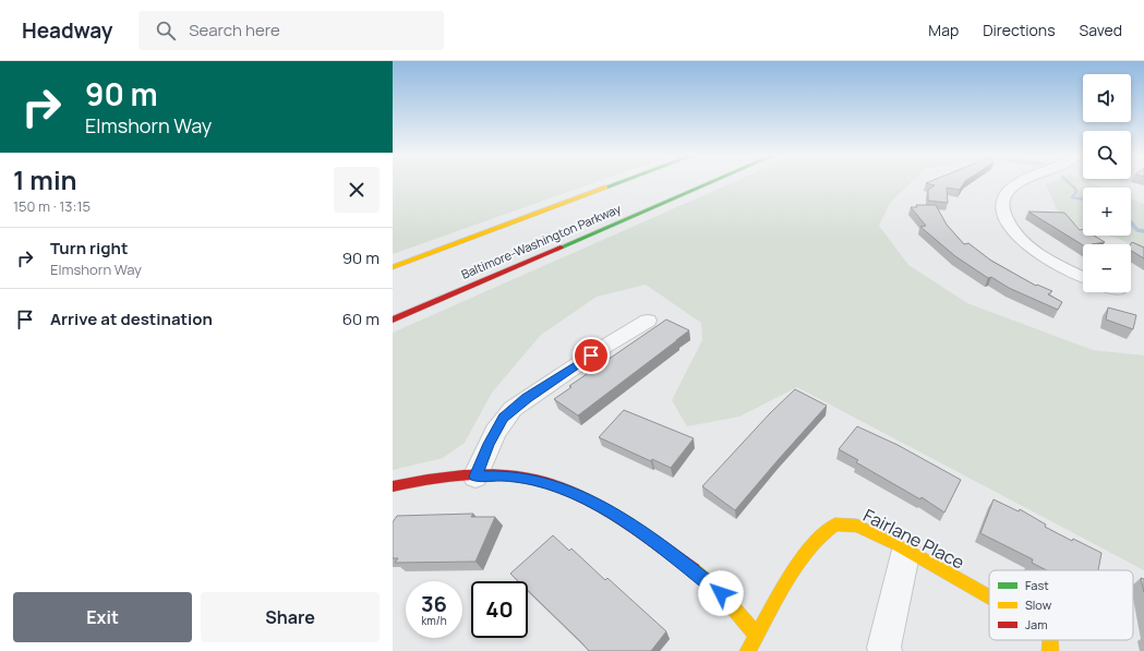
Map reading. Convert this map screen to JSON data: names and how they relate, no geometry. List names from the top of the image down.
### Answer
{
  "streets": {
    "main road": ["Baltimore-Washington Parkway", "Fairlane Place"]
  },
  "legend": ["Fast", "Slow", "Jam"],
  "page": {
    "header": "Headway",
    "search": "Search here",
    "nav": ["Map", "Directions", "Saved"],
    "turn": ["90 m", "Elmshorn Way"],
    "map_buttons": ["+", "−"],
    "heading": ["1 min", "150 m · 13:15"],
    "list": [
      {
        "name": "Turn right",
        "note": "Elmshorn Way",
        "value": "90 m"
      },
      {
        "name": "Arrive at destination",
        "value": "60 m"
      }
    ],
    "speed": "36 km/h",
    "limit": "40",
    "buttons": ["Exit", "Share"]
  }
}
